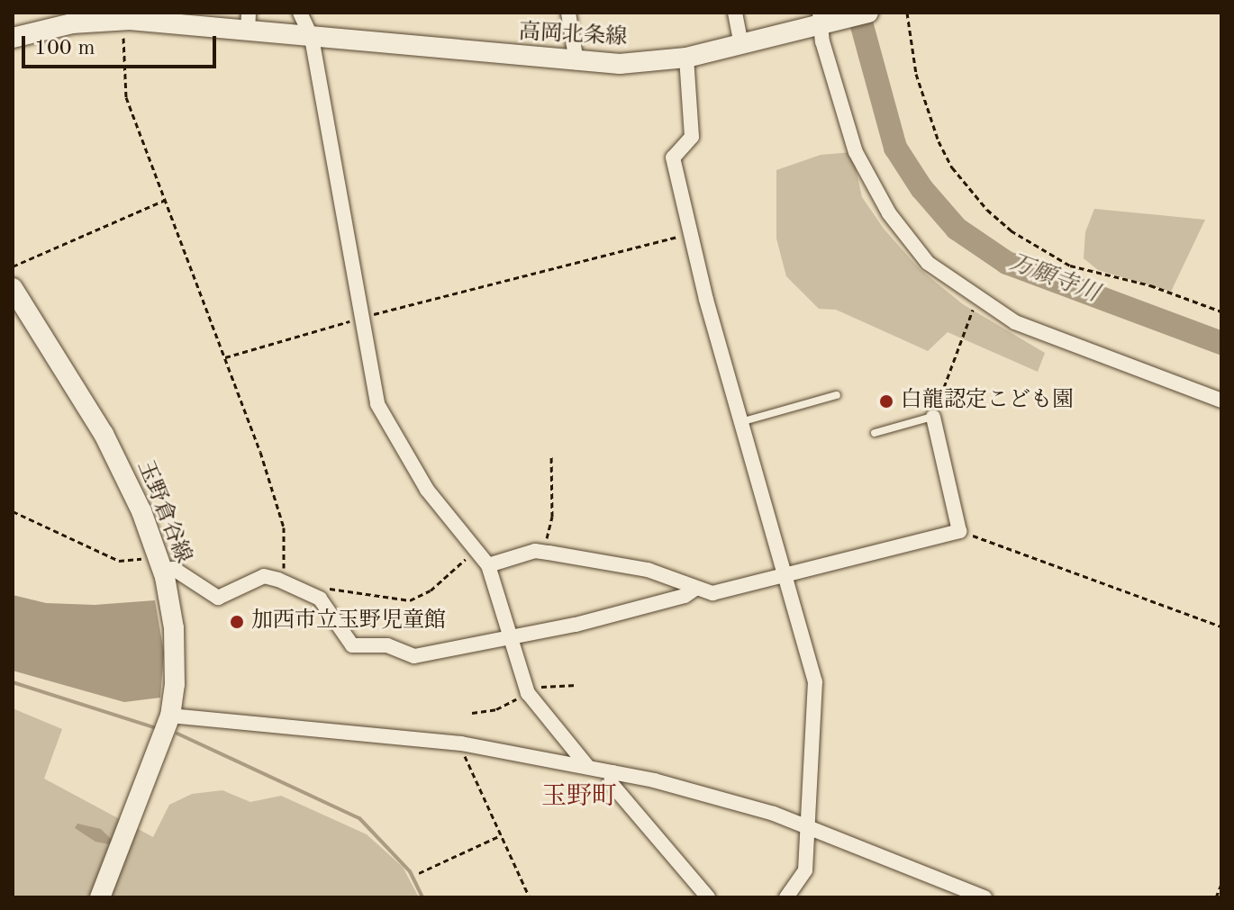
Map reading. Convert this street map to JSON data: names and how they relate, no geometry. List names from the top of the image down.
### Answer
{
  "streets": {
    "main road": ["高岡北条線", "玉野倉谷線"]
  },
  "districts": ["玉野町"],
  "water": ["万願寺川"],
  "places": ["白龍認定こども園", "加西市立玉野児童館"],
  "scale_bar": "100 m"
}
